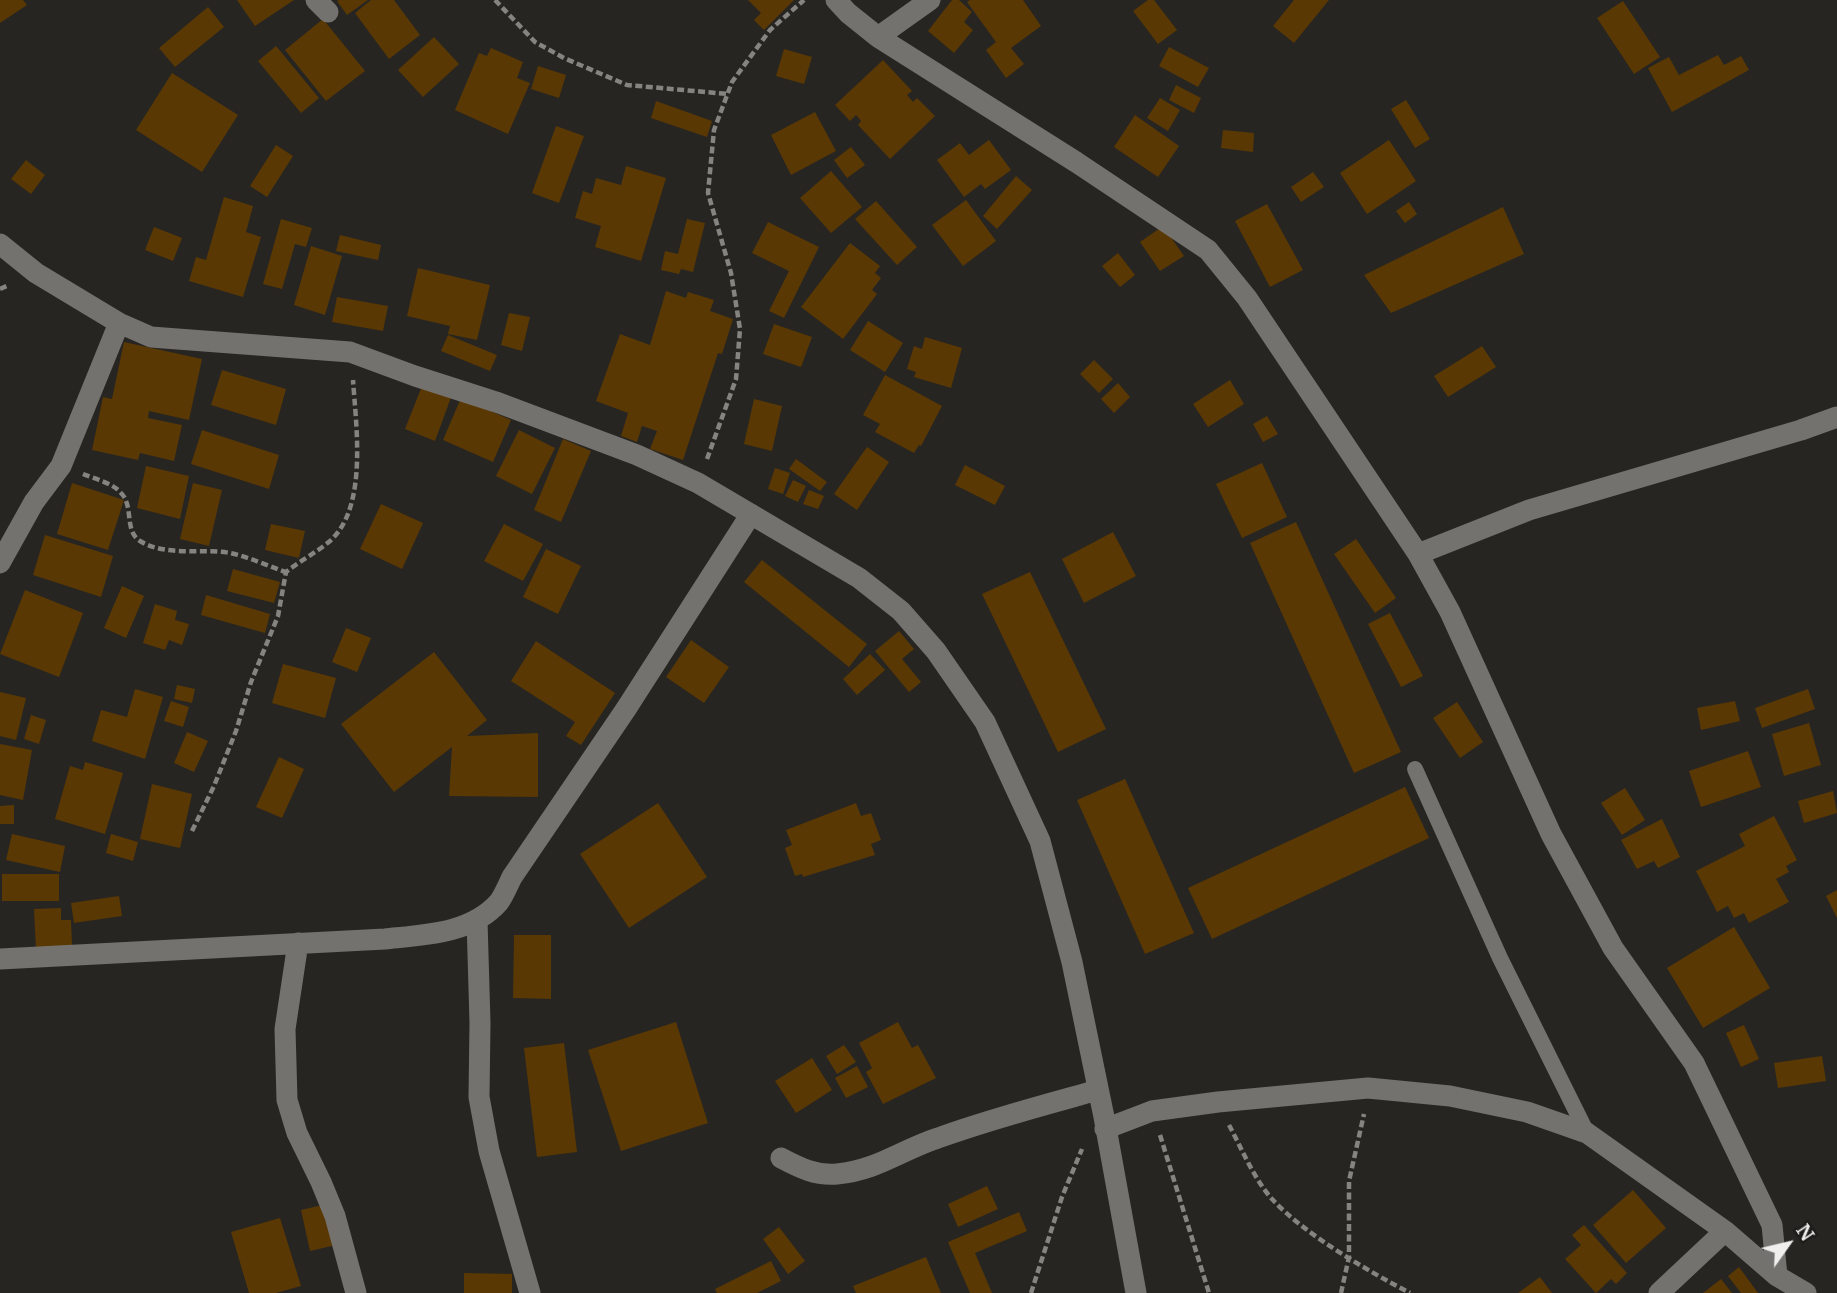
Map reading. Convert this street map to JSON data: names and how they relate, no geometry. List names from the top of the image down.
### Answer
{
  "north": "top right"
}
